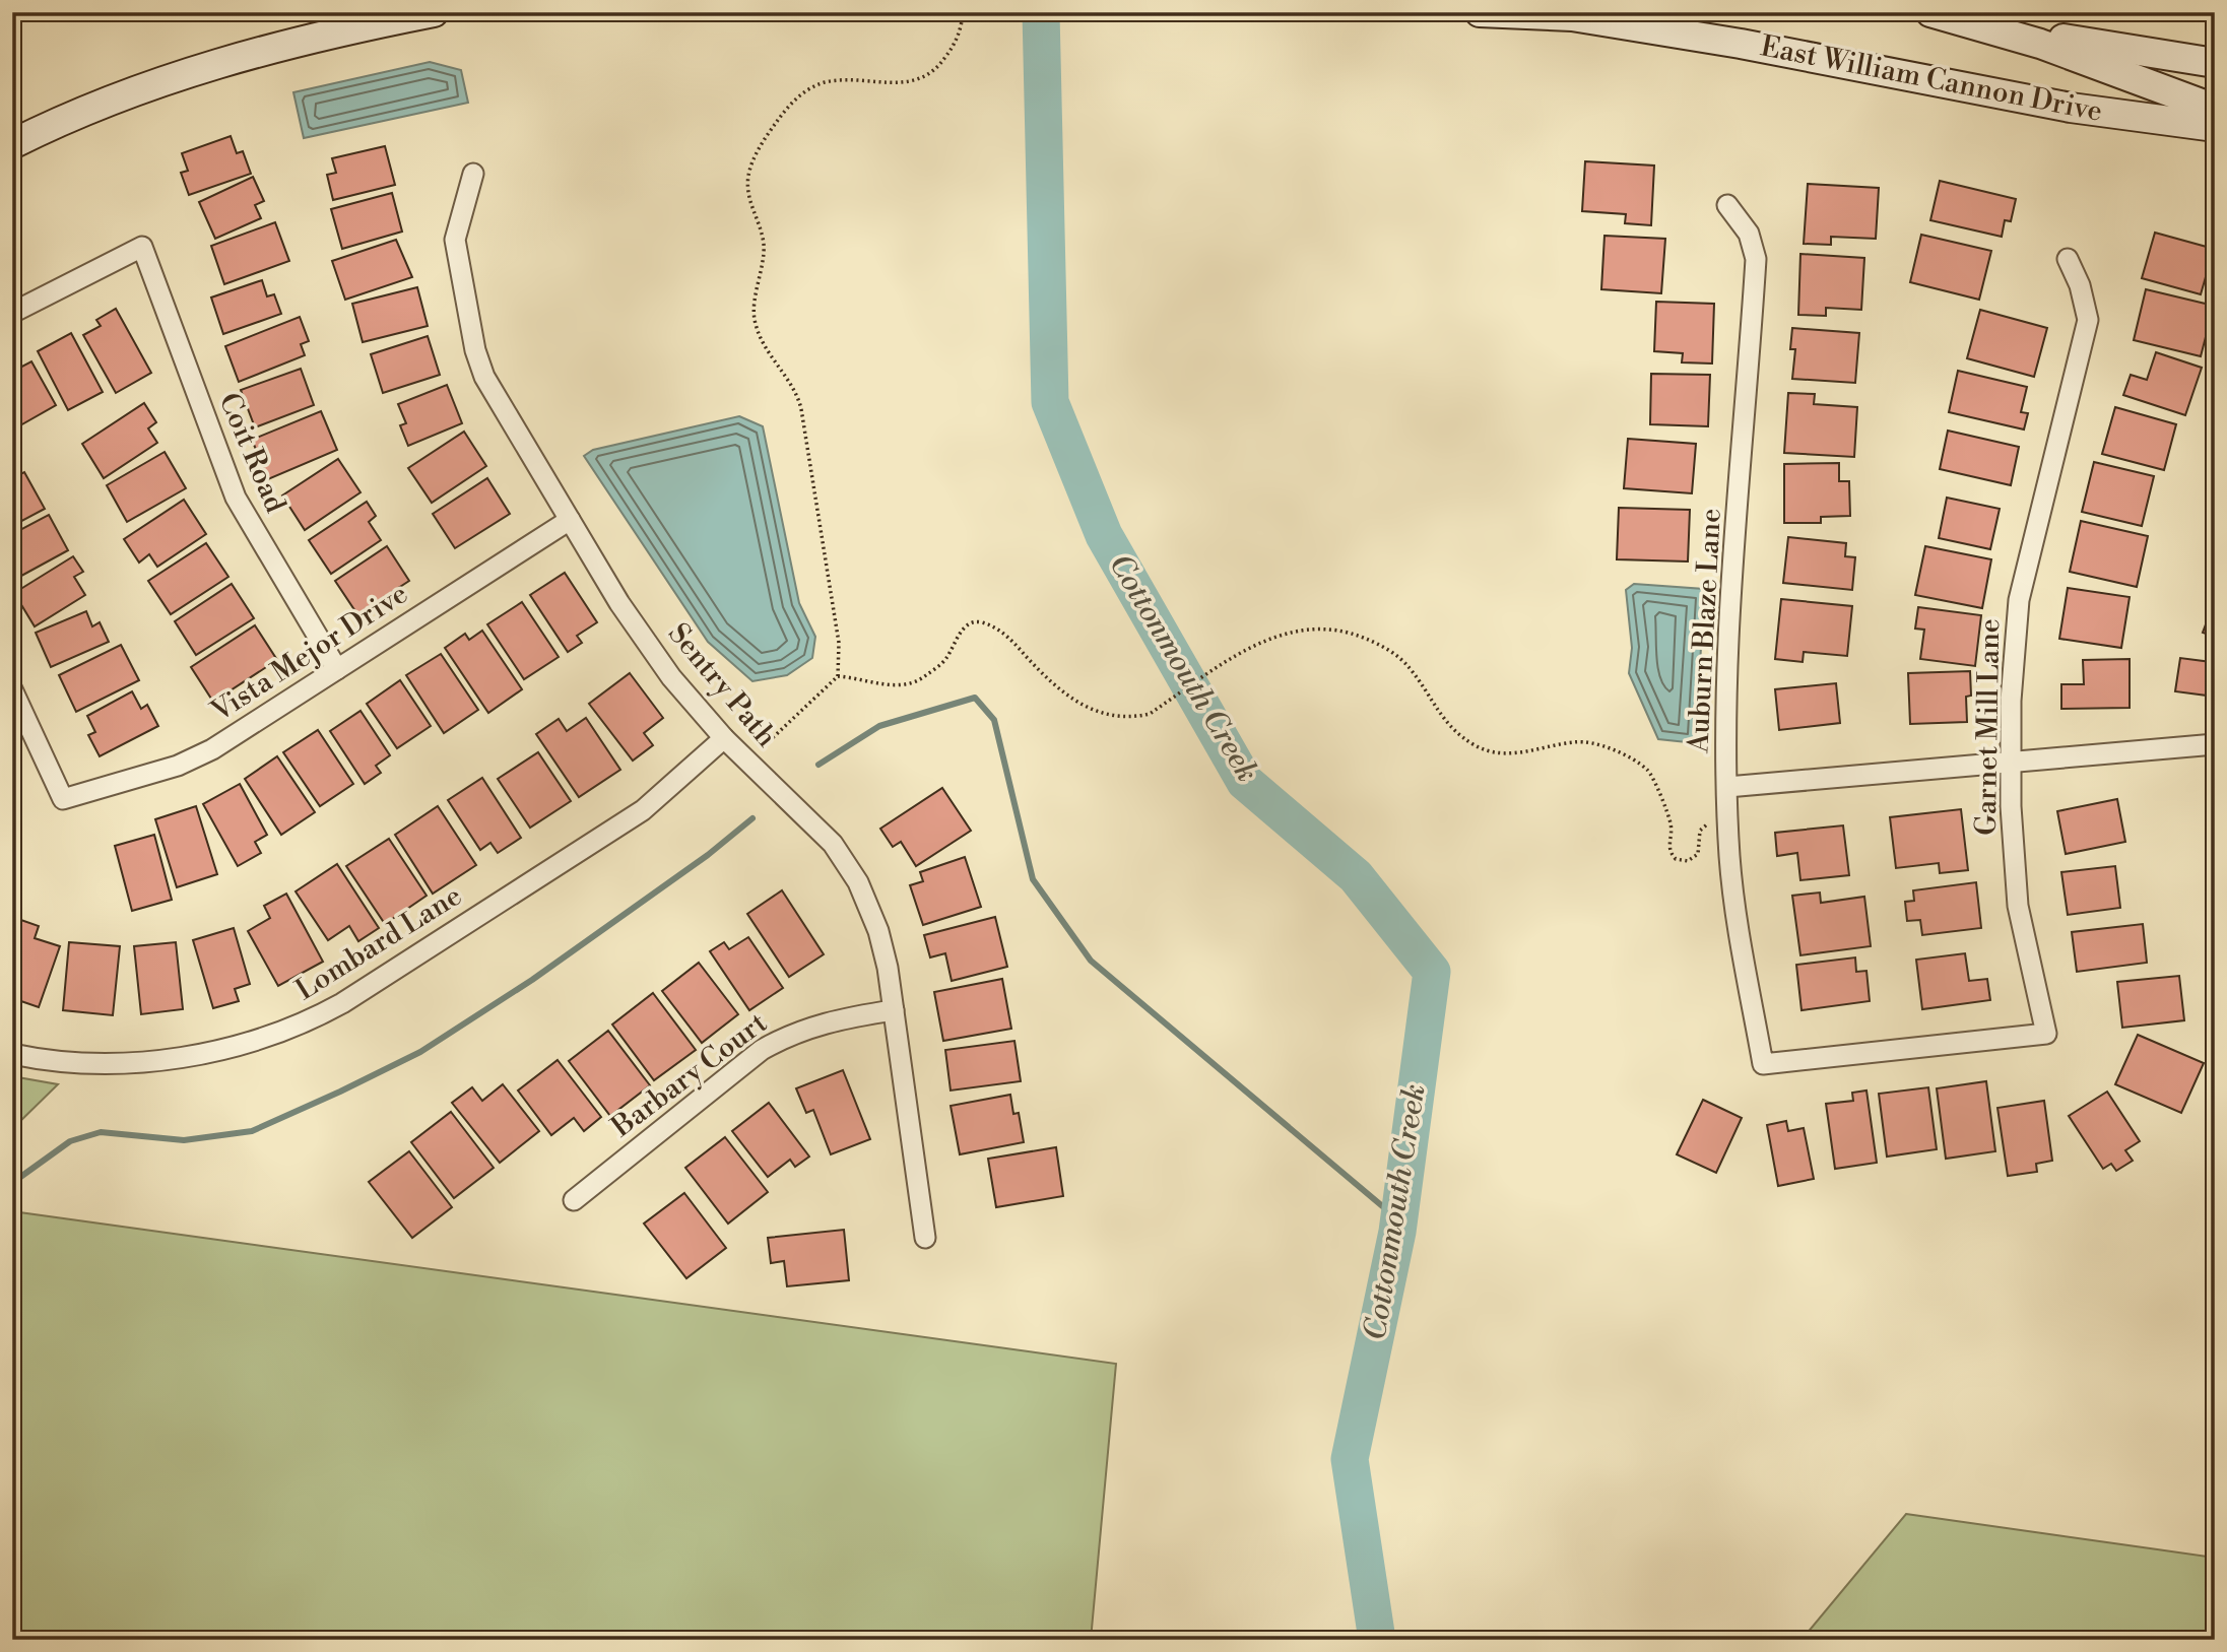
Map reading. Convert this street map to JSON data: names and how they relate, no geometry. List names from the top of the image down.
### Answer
{
  "streets": {
    "street": [
      "East William Cannon Drive",
      "Coit Road",
      "Auburn Blaze Lane",
      "Vista Mejor Drive",
      "Sentry Path",
      "Garnet Mill Lane",
      "Lombard Lane",
      "Barbary Court"
    ]
  },
  "crossings": [
    ["Coit Road", "Vista Mejor Drive"],
    ["Auburn Blaze Lane", "Garnet Mill Lane"],
    ["Vista Mejor Drive", "Sentry Path"],
    ["Sentry Path", "Lombard Lane"],
    ["Sentry Path", "Barbary Court"]
  ],
  "water": ["Cottonmouth Creek"]
}
